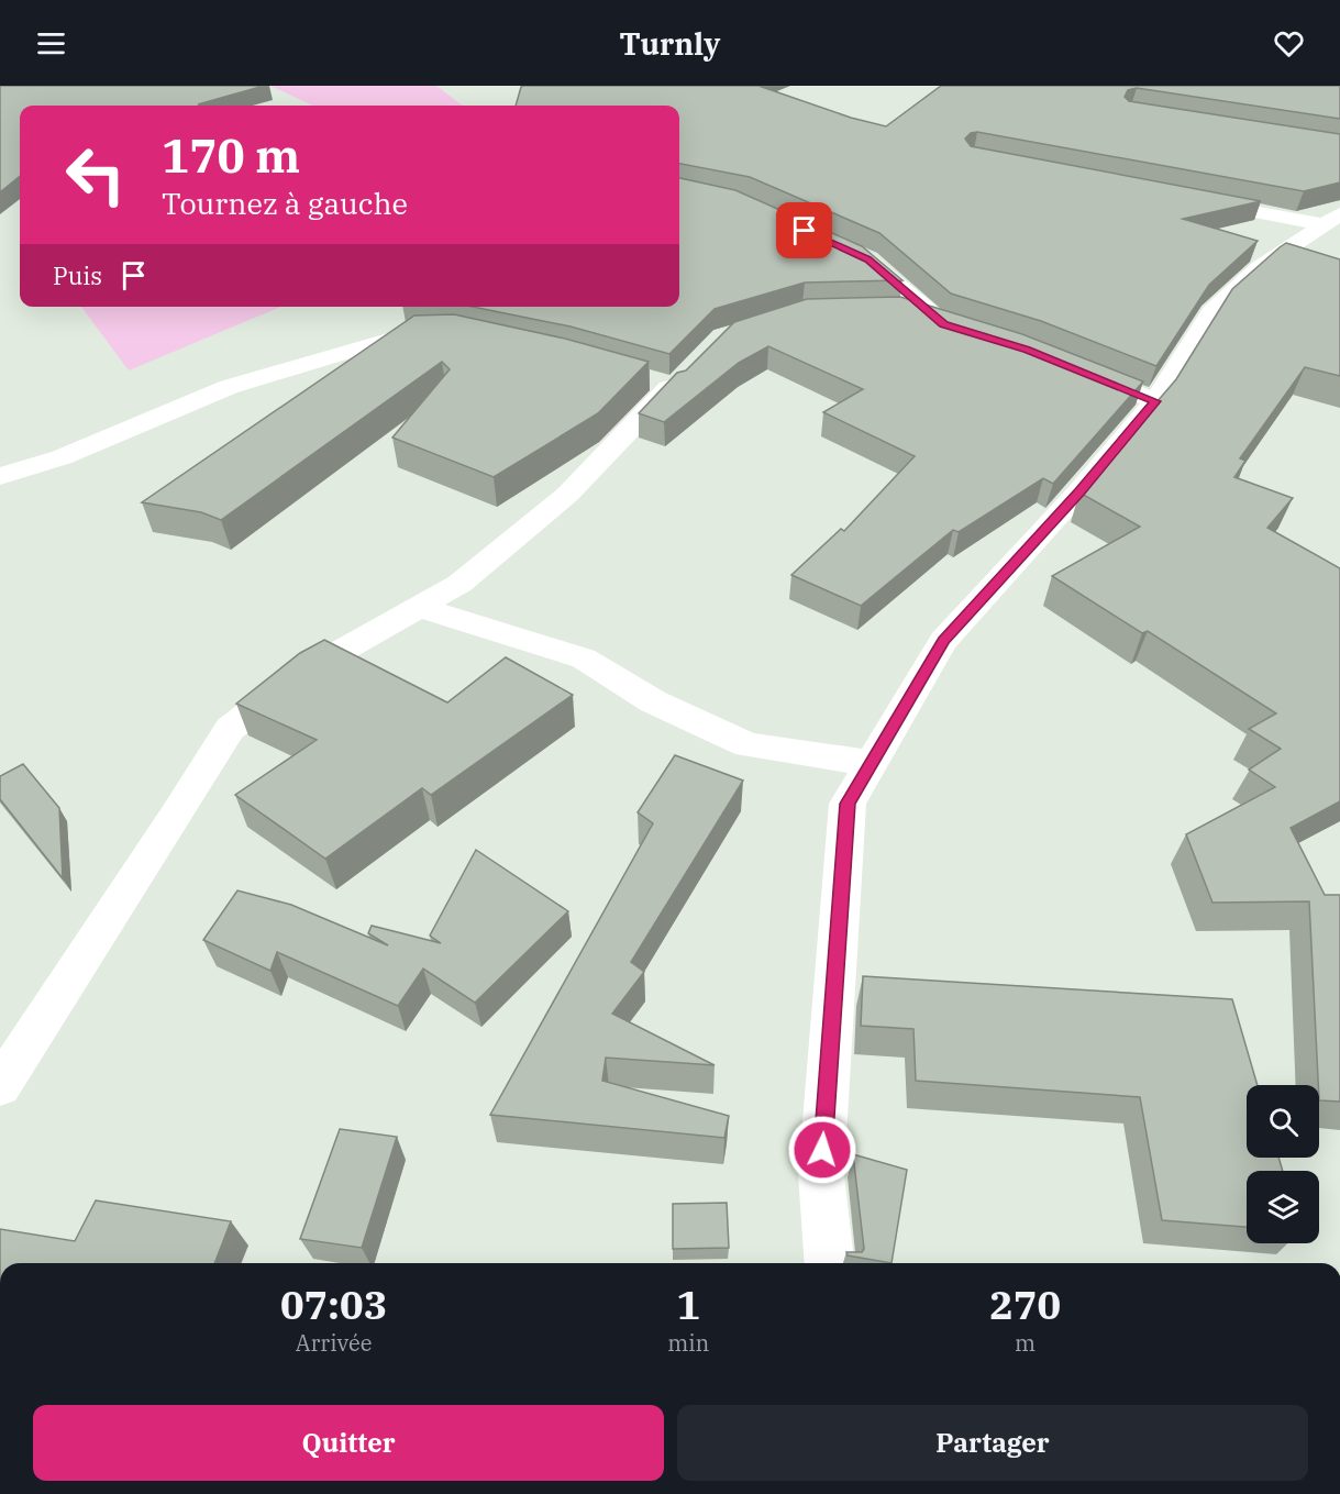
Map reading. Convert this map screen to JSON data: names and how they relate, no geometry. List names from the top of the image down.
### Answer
{
  "page": {
    "header": "Turnly",
    "turn": ["170 m", "Tournez à gauche"],
    "then": "Puis",
    "eta": [
      "07:03",
      "Arrivée",
      "1",
      "min",
      "270",
      "m"
    ],
    "buttons": ["Quitter", "Partager"]
  }
}
